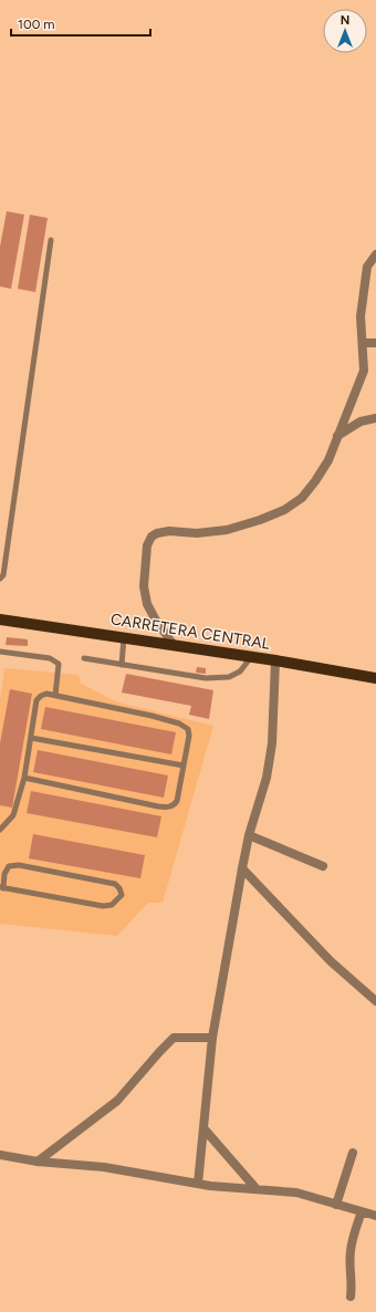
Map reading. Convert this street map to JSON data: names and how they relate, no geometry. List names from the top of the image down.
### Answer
{
  "streets": {
    "main road": ["CARRETERA CENTRAL"]
  },
  "scale_bar": "100 m",
  "north": "top"
}
